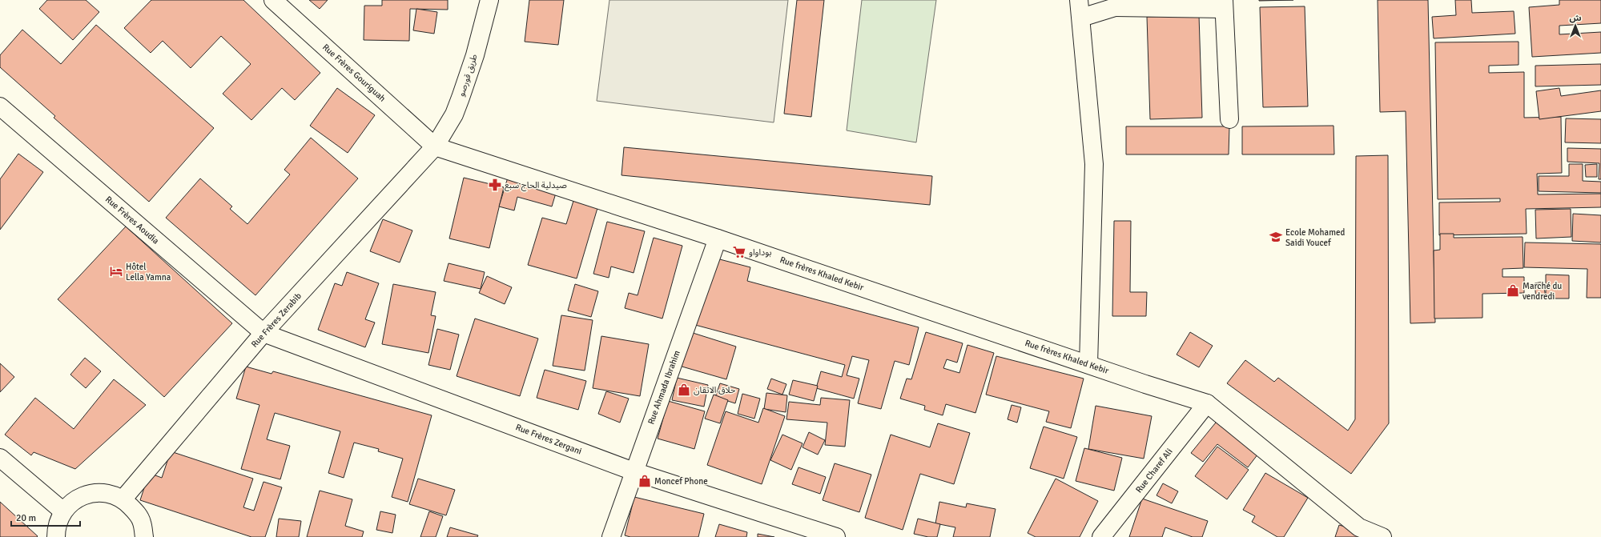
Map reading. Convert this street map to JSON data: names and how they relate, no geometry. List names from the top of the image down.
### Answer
{
  "streets": {
    "street": [
      "Rue Frères Gouriguah",
      "طريق قورصو",
      "Rue Frères Aoudia",
      "Rue frères Khaled Kebir",
      "Rue Frères Zerabib",
      "Rue Ahmada Ibrahim",
      "Rue Frères Zergani",
      "Rue Charef Ali"
    ]
  },
  "crossings": [
    ["Rue Frères Gouriguah", "طريق قورصو"],
    ["Rue Frères Gouriguah", "Rue frères Khaled Kebir"],
    ["Rue Frères Gouriguah", "Rue Frères Zerabib"],
    ["طريق قورصو", "Rue frères Khaled Kebir"],
    ["طريق قورصو", "Rue Frères Zerabib"],
    ["Rue Frères Aoudia", "Rue Frères Zerabib"],
    ["Rue Frères Aoudia", "Rue Frères Zergani"],
    ["Rue frères Khaled Kebir", "Rue Frères Zerabib"],
    ["Rue frères Khaled Kebir", "Rue Ahmada Ibrahim"],
    ["Rue frères Khaled Kebir", "Rue Charef Ali"],
    ["Rue Frères Zerabib", "Rue Frères Zergani"],
    ["Rue Ahmada Ibrahim", "Rue Frères Zergani"]
  ],
  "places": {
    "pharmacy": ["صيدلية الحاج سبع"],
    "school or university": ["Ecole Mohamed Saidi Youcef"],
    "supermarket": ["بوداواو"],
    "hotel": ["Hôtel Lella Yamna"],
    "shop": ["Marché du vendredi", "حلاق الاتقان", "Moncef Phone"]
  },
  "scale_bar": "20 m",
  "north": "top"
}
